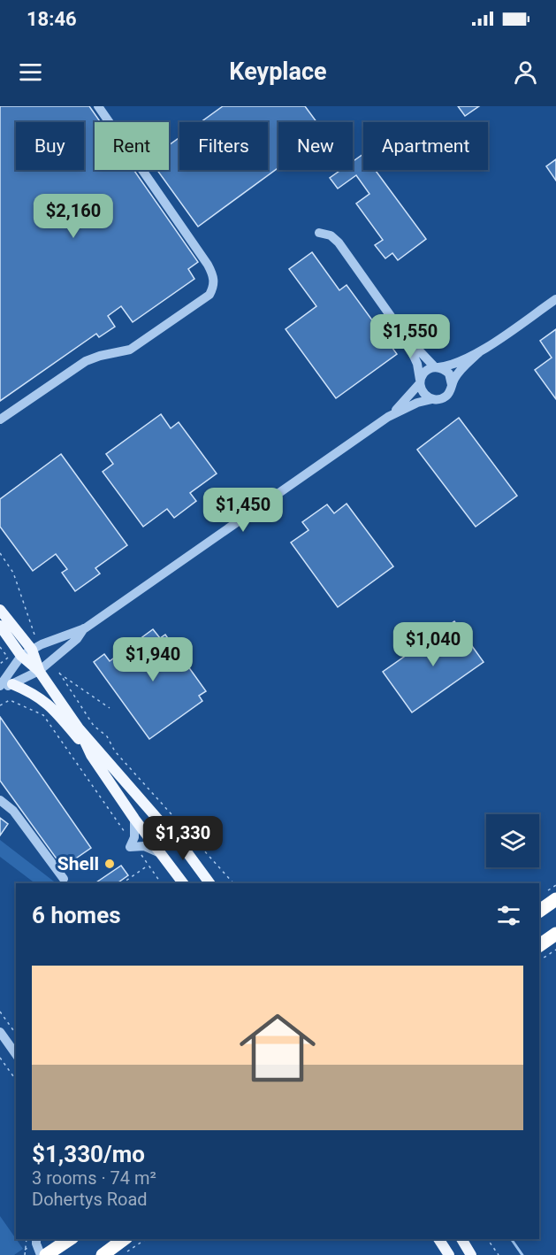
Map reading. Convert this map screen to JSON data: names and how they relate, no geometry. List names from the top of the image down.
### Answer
{
  "places": ["Shell"],
  "page": {
    "status": "18:46",
    "header": "Keyplace",
    "chip": [
      "Buy",
      "Rent",
      "Filters",
      "New",
      "Apartment"
    ],
    "price": [
      "$2,160",
      "$1,550",
      "$1,450",
      "$1,040",
      "$1,940",
      "$1,330"
    ],
    "heading": "6 homes",
    "list": [
      {
        "name": "$1,330/mo",
        "note": "3 rooms · 74 m² · Dohertys Road"
      }
    ]
  }
}
